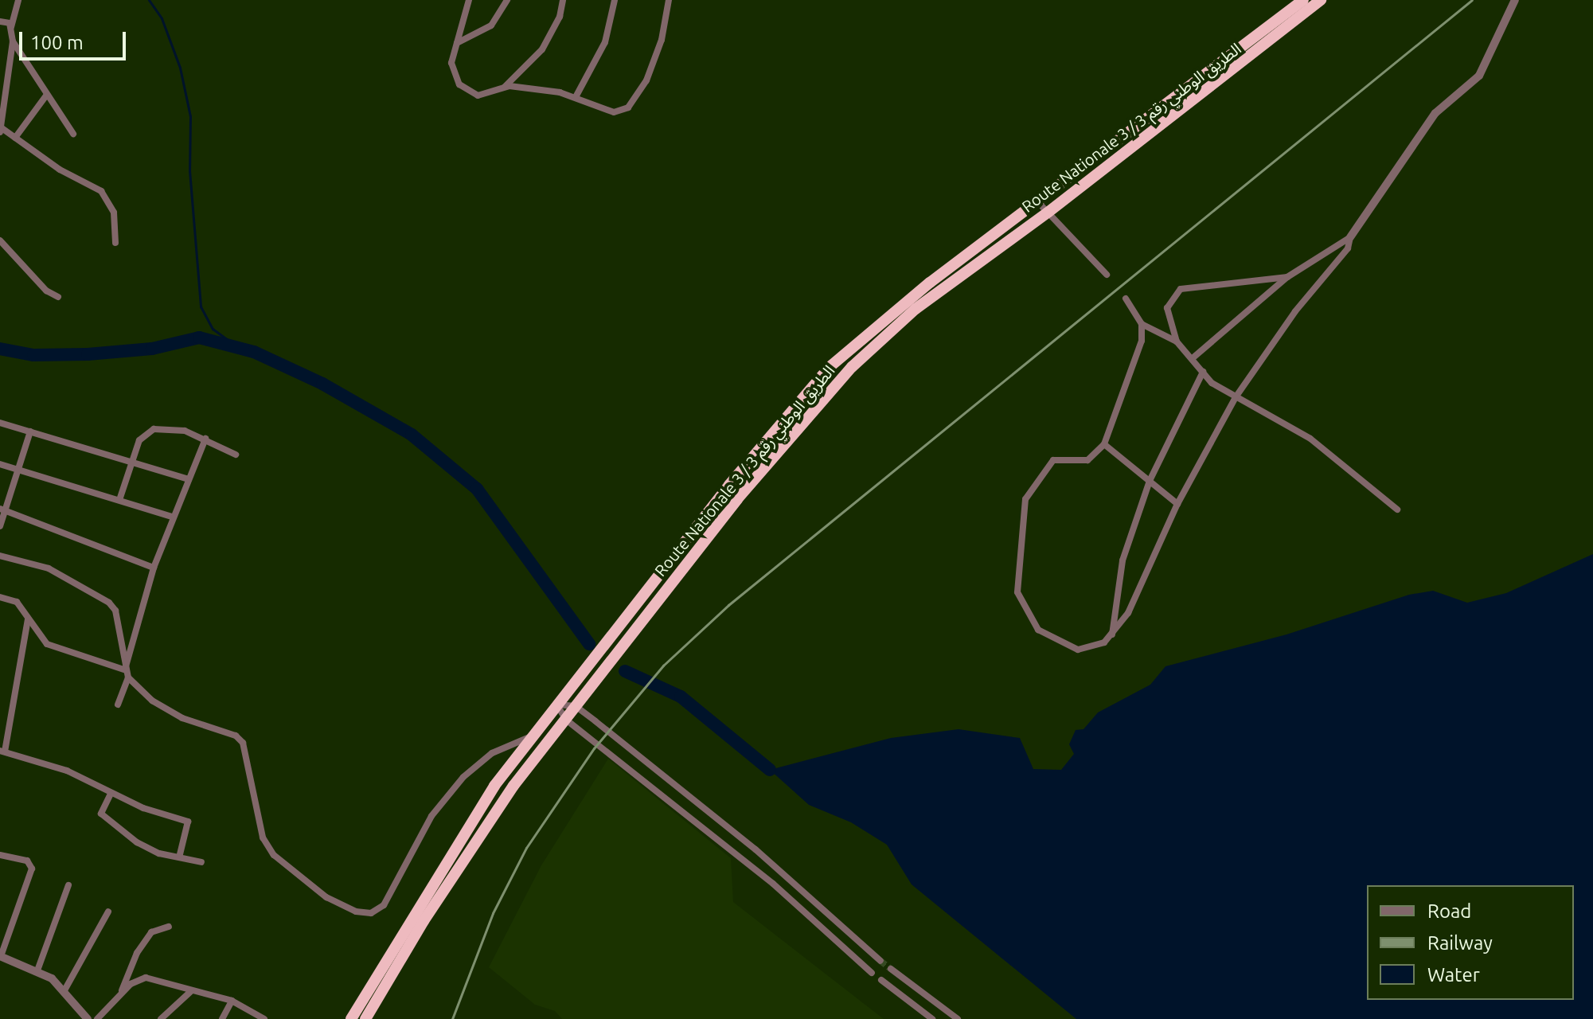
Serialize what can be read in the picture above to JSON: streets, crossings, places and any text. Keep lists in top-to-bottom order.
{
  "streets": {
    "highway": ["Route Nationale 3 / الطريق الوطني رقم 3"]
  },
  "legend": ["Road", "Railway", "Water"],
  "scale_bar": "100 m"
}
